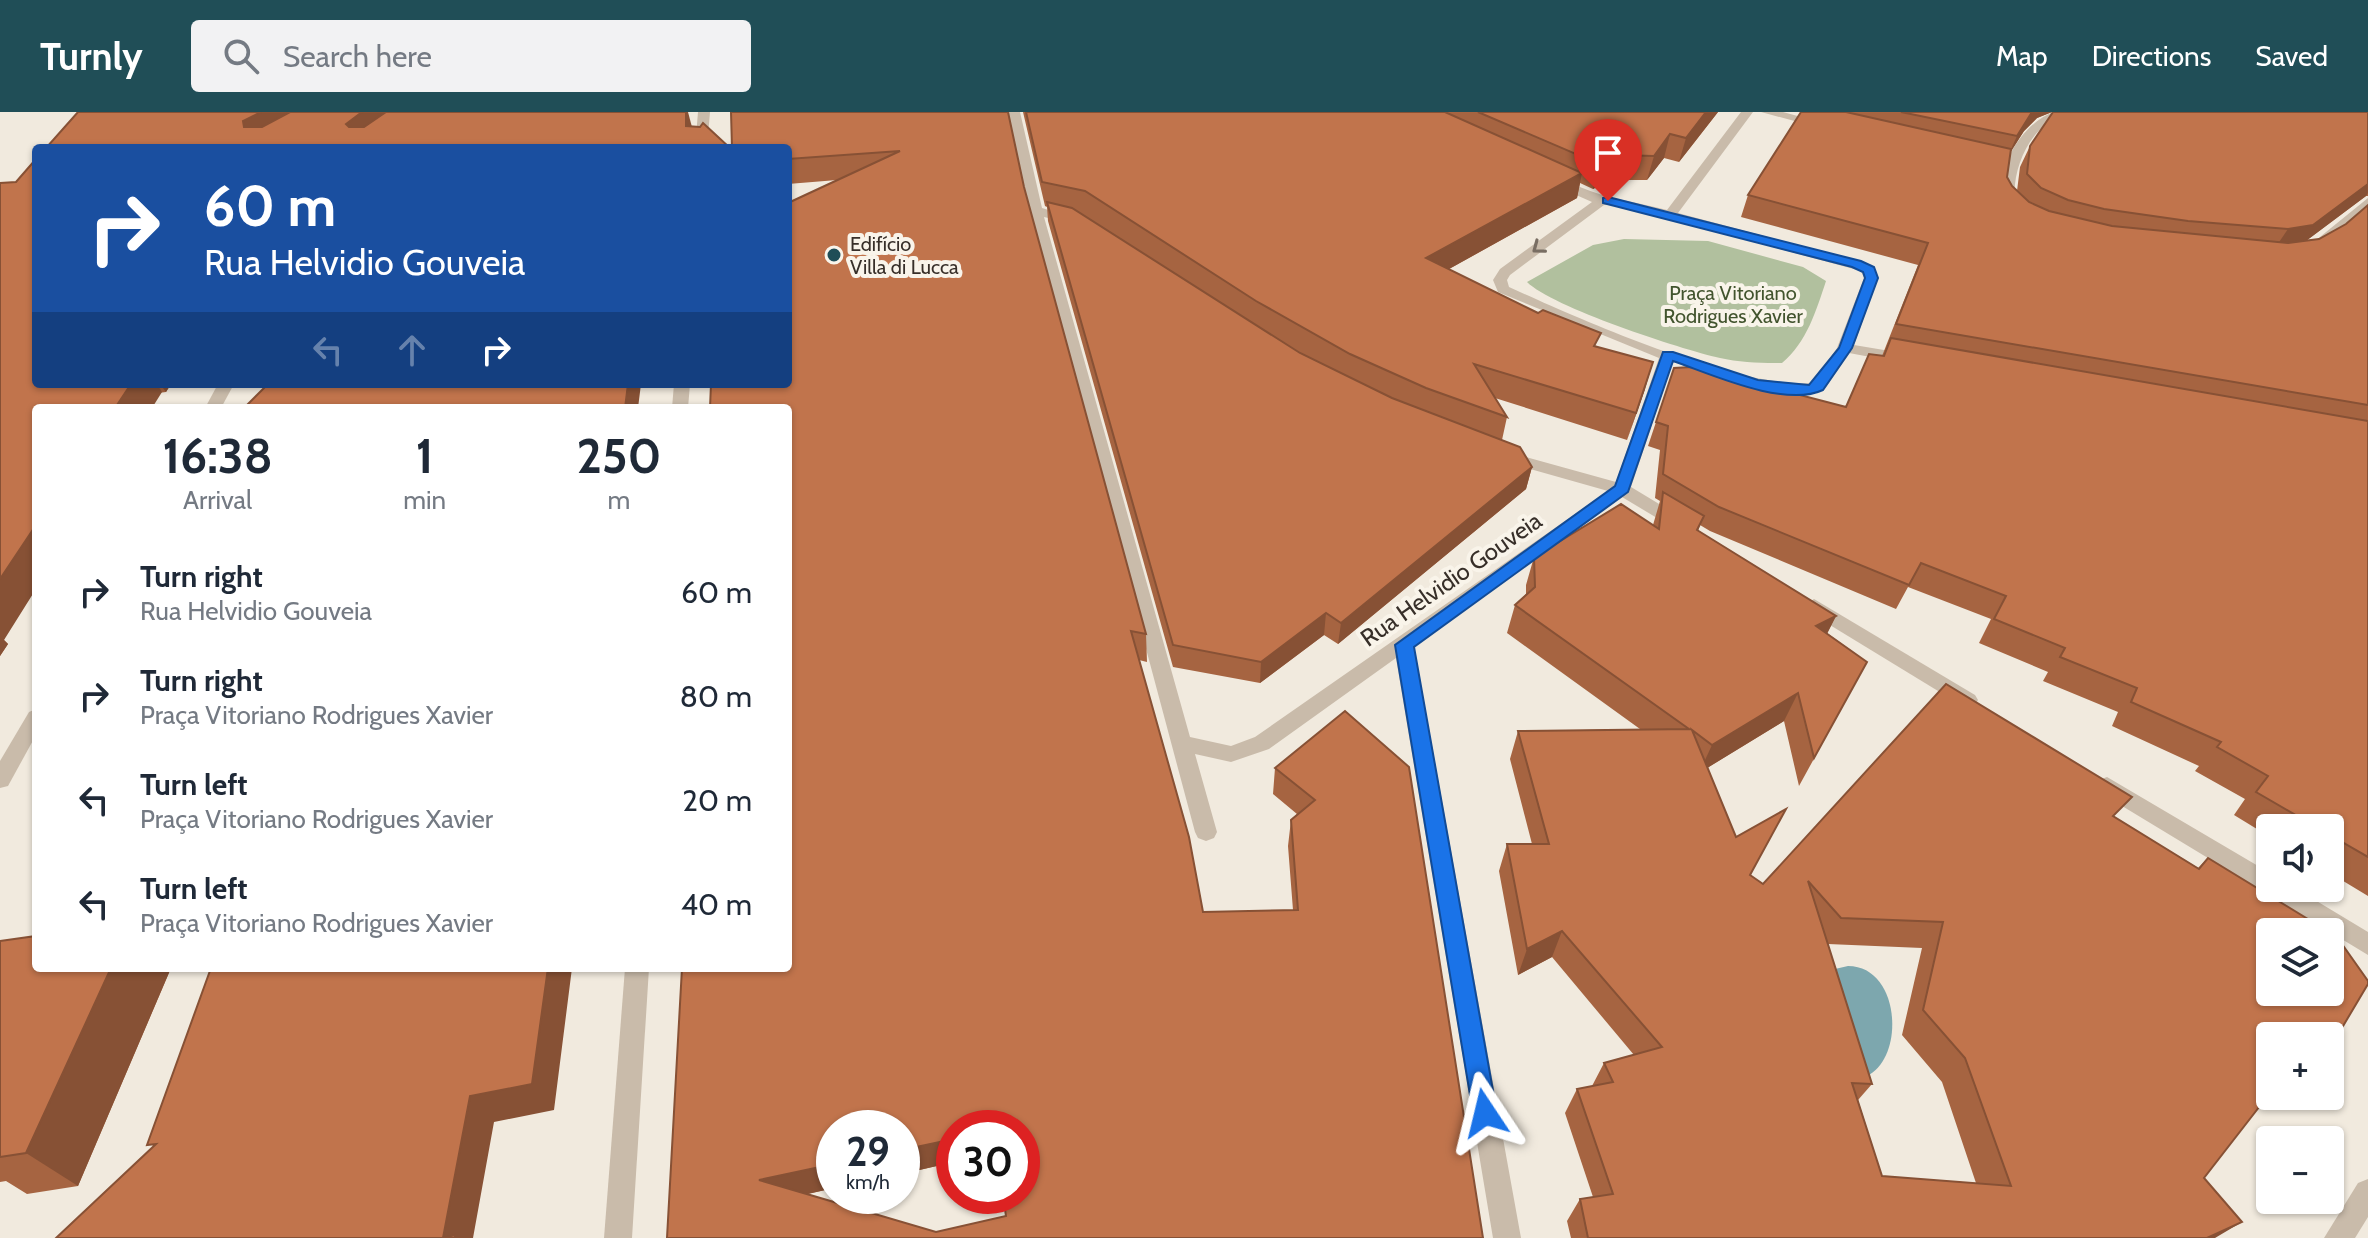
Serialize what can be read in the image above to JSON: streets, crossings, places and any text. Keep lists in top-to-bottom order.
{
  "streets": {
    "street": ["Rua Helvidio Gouveia"]
  },
  "parks": ["Praça Vitoriano Rodrigues Xavier"],
  "places": ["Edifício Villa di Lucca"],
  "page": {
    "header": "Turnly",
    "search": "Search here",
    "nav": ["Map", "Directions", "Saved"],
    "turn": ["60 m", "Rua Helvidio Gouveia"],
    "eta": [
      "16:38",
      "Arrival",
      "1",
      "min",
      "250",
      "m"
    ],
    "list": [
      {
        "name": "Turn right",
        "note": "Rua Helvidio Gouveia",
        "value": "60 m"
      },
      {
        "name": "Turn right",
        "note": "Praça Vitoriano Rodrigues Xavier",
        "value": "80 m"
      },
      {
        "name": "Turn left",
        "note": "Praça Vitoriano Rodrigues Xavier",
        "value": "20 m"
      },
      {
        "name": "Turn left",
        "note": "Praça Vitoriano Rodrigues Xavier",
        "value": "40 m"
      }
    ],
    "map_buttons": ["+", "−"],
    "speed": "29 km/h",
    "limit": "30"
  }
}
